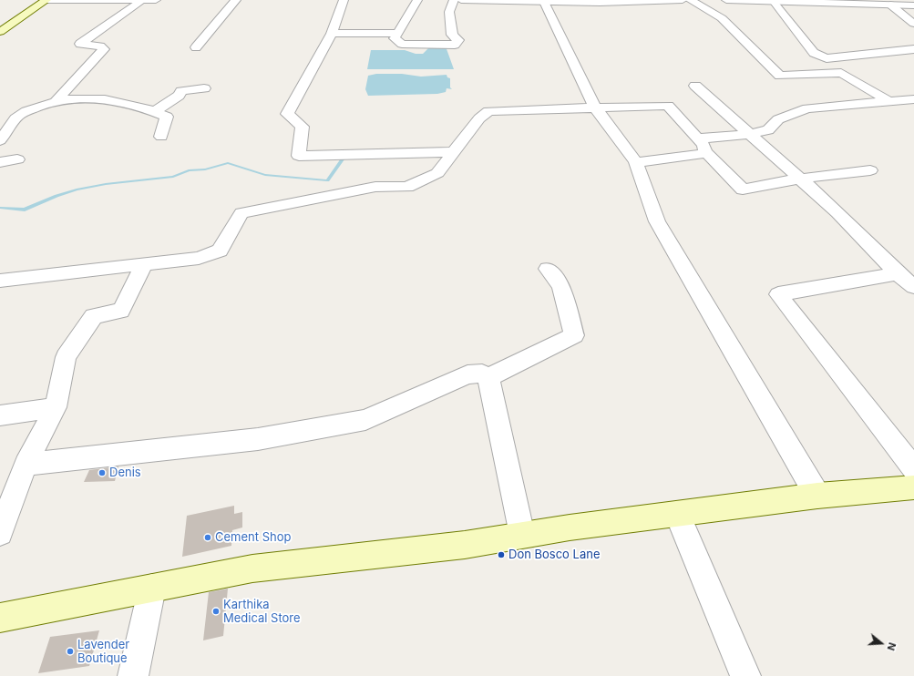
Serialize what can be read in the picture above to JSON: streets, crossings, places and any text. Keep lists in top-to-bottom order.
{
  "places": [
    "Denis",
    "Cement Shop",
    "Don Bosco Lane",
    "Karthika Medical Store",
    "Lavender Boutique"
  ],
  "north": "right"
}
